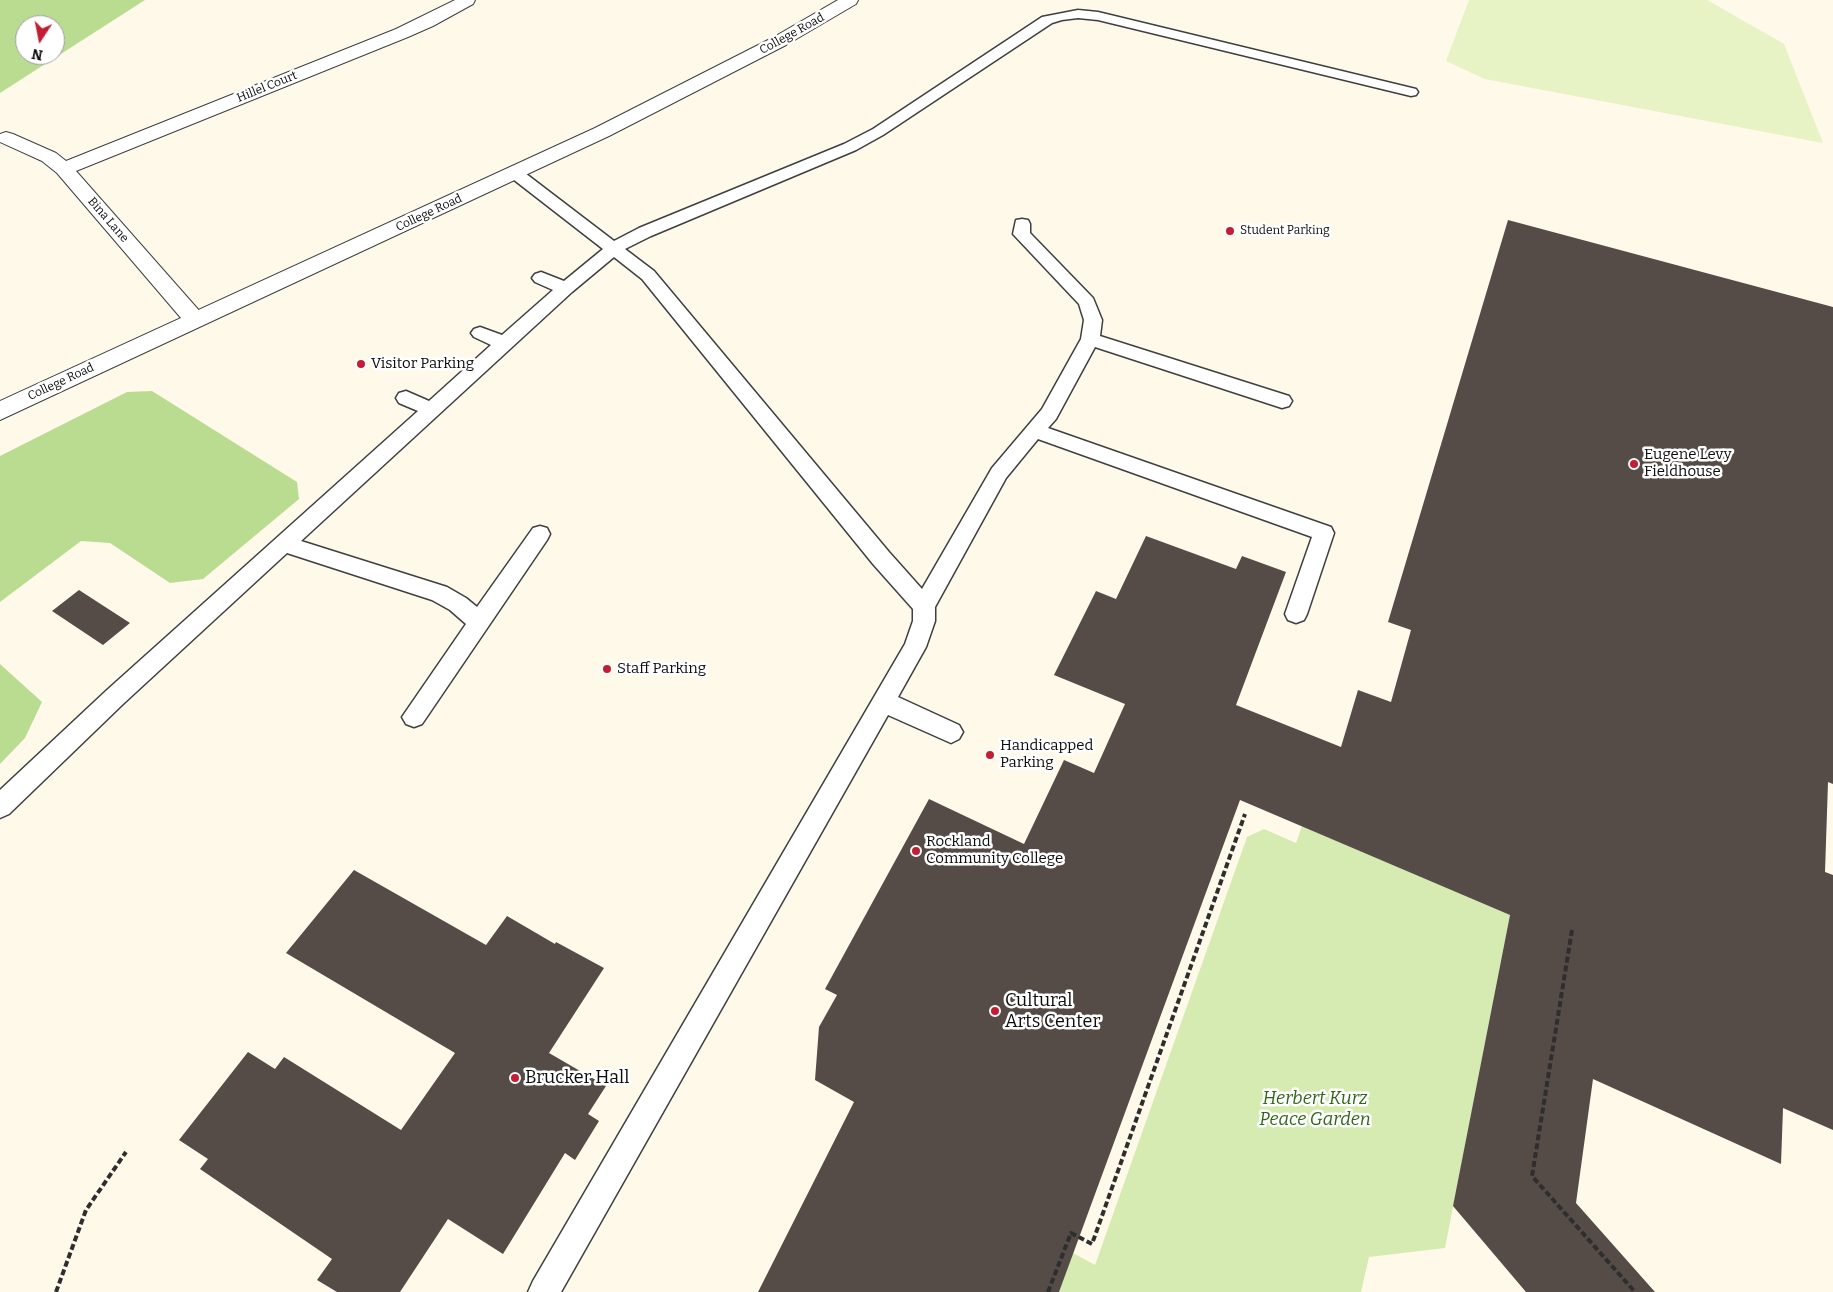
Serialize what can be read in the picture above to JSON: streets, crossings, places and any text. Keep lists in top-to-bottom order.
{
  "streets": {
    "street": ["College Road", "Hillel Court", "Bina Lane"]
  },
  "crossings": [
    ["College Road", "Bina Lane"],
    ["Hillel Court", "Bina Lane"]
  ],
  "parks": ["Herbert Kurz Peace Garden"],
  "places": [
    "Student Parking",
    "Visitor Parking",
    "Eugene Levy Fieldhouse",
    "Staff Parking",
    "Handicapped Parking",
    "Rockland Community College",
    "Cultural Arts Center",
    "Brucker Hall"
  ],
  "north": "bottom"
}
